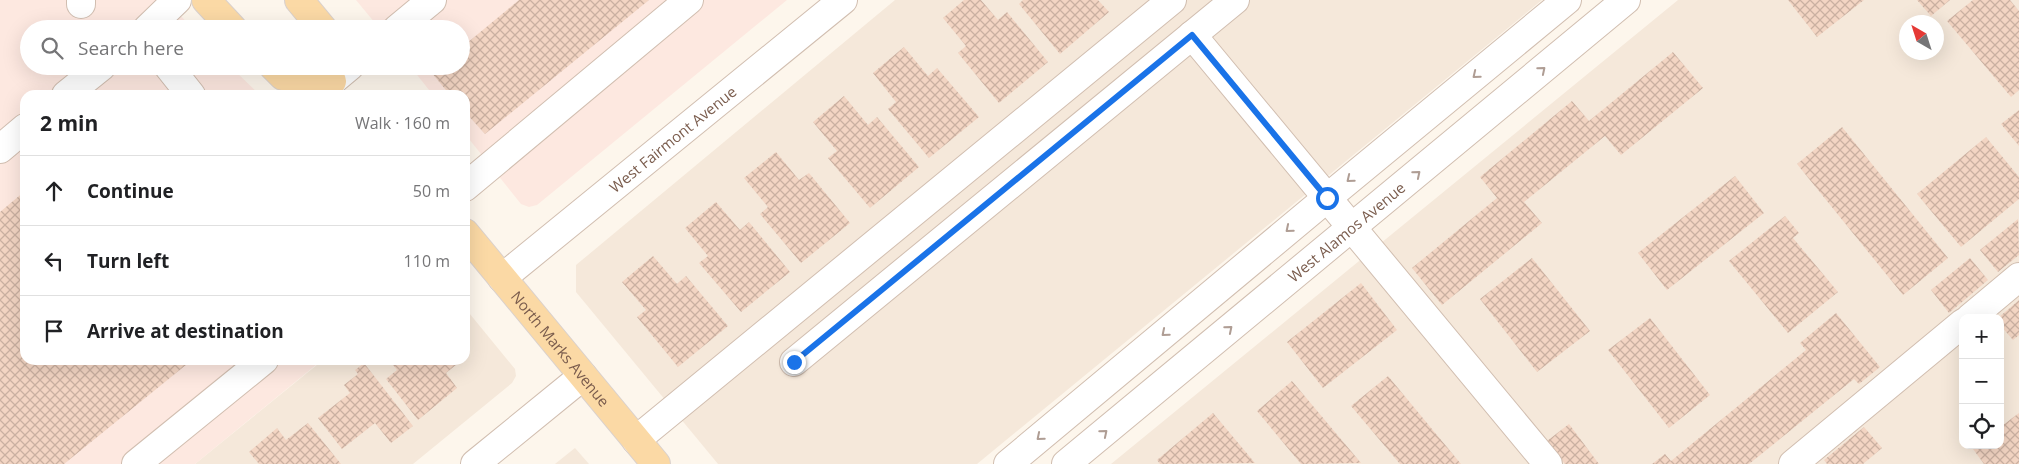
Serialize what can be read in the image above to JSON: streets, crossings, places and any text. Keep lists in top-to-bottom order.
{
  "streets": {
    "main road": ["North Marks Avenue"],
    "street": ["West Fairmont Avenue", "West Alamos Avenue"]
  },
  "crossings": [
    ["West Fairmont Avenue", "North Marks Avenue"]
  ],
  "north": "top left",
  "page": {
    "search": "Search here",
    "heading": ["2 min", "Walk · 160 m"],
    "list": [
      ["Continue", "50 m"],
      ["Turn left", "110 m"],
      "Arrive at destination"
    ],
    "map_buttons": ["+", "−"]
  }
}
